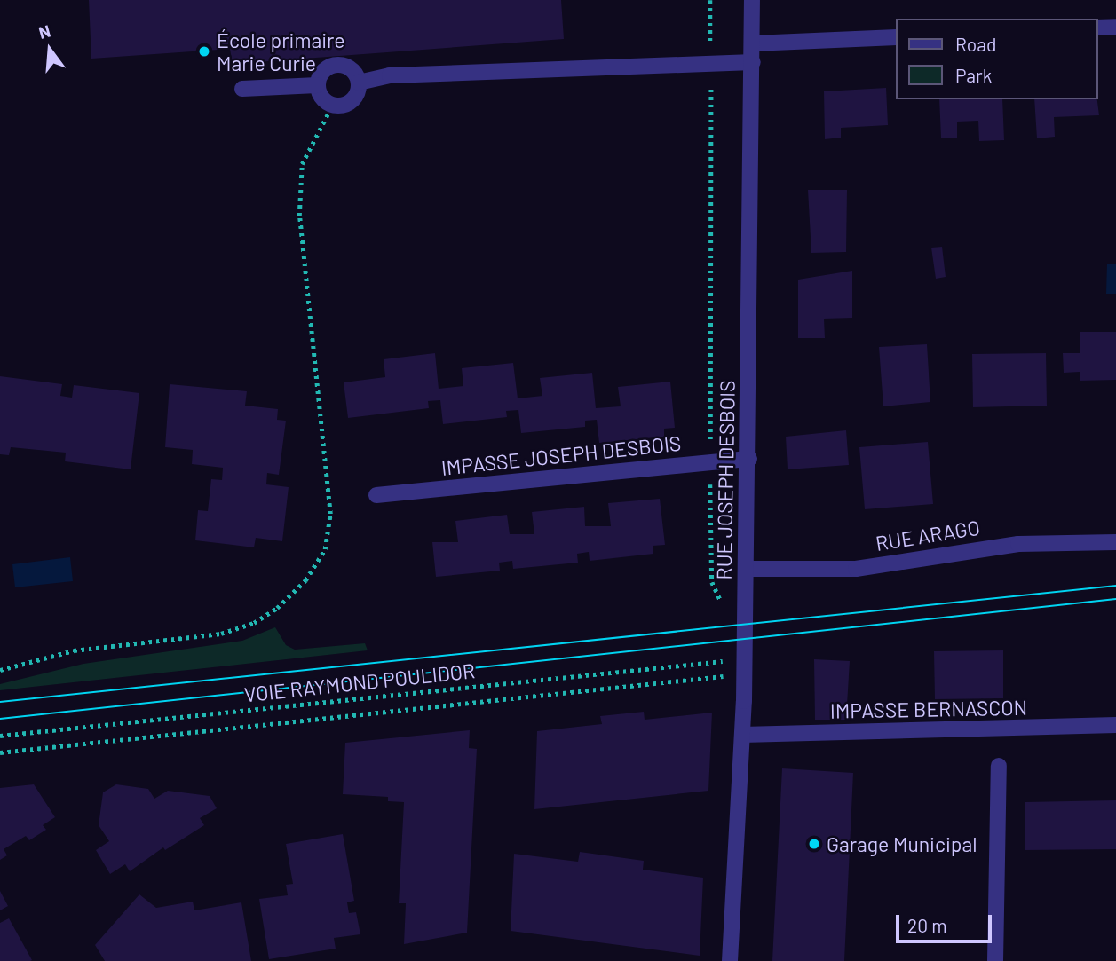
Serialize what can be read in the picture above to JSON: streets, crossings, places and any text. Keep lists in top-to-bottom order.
{
  "streets": {
    "street": [
      "IMPASSE JOSEPH DESBOIS",
      "RUE JOSEPH DESBOIS",
      "RUE ARAGO",
      "IMPASSE BERNASCON"
    ],
    "path": ["VOIE RAYMOND POULIDOR"]
  },
  "crossings": [
    ["IMPASSE JOSEPH DESBOIS", "RUE JOSEPH DESBOIS"],
    ["RUE JOSEPH DESBOIS", "RUE ARAGO"],
    ["RUE JOSEPH DESBOIS", "IMPASSE BERNASCON"]
  ],
  "places": ["École primaire Marie Curie", "Garage Municipal"],
  "legend": ["Road", "Park"],
  "scale_bar": "20 m",
  "north": "top"
}
